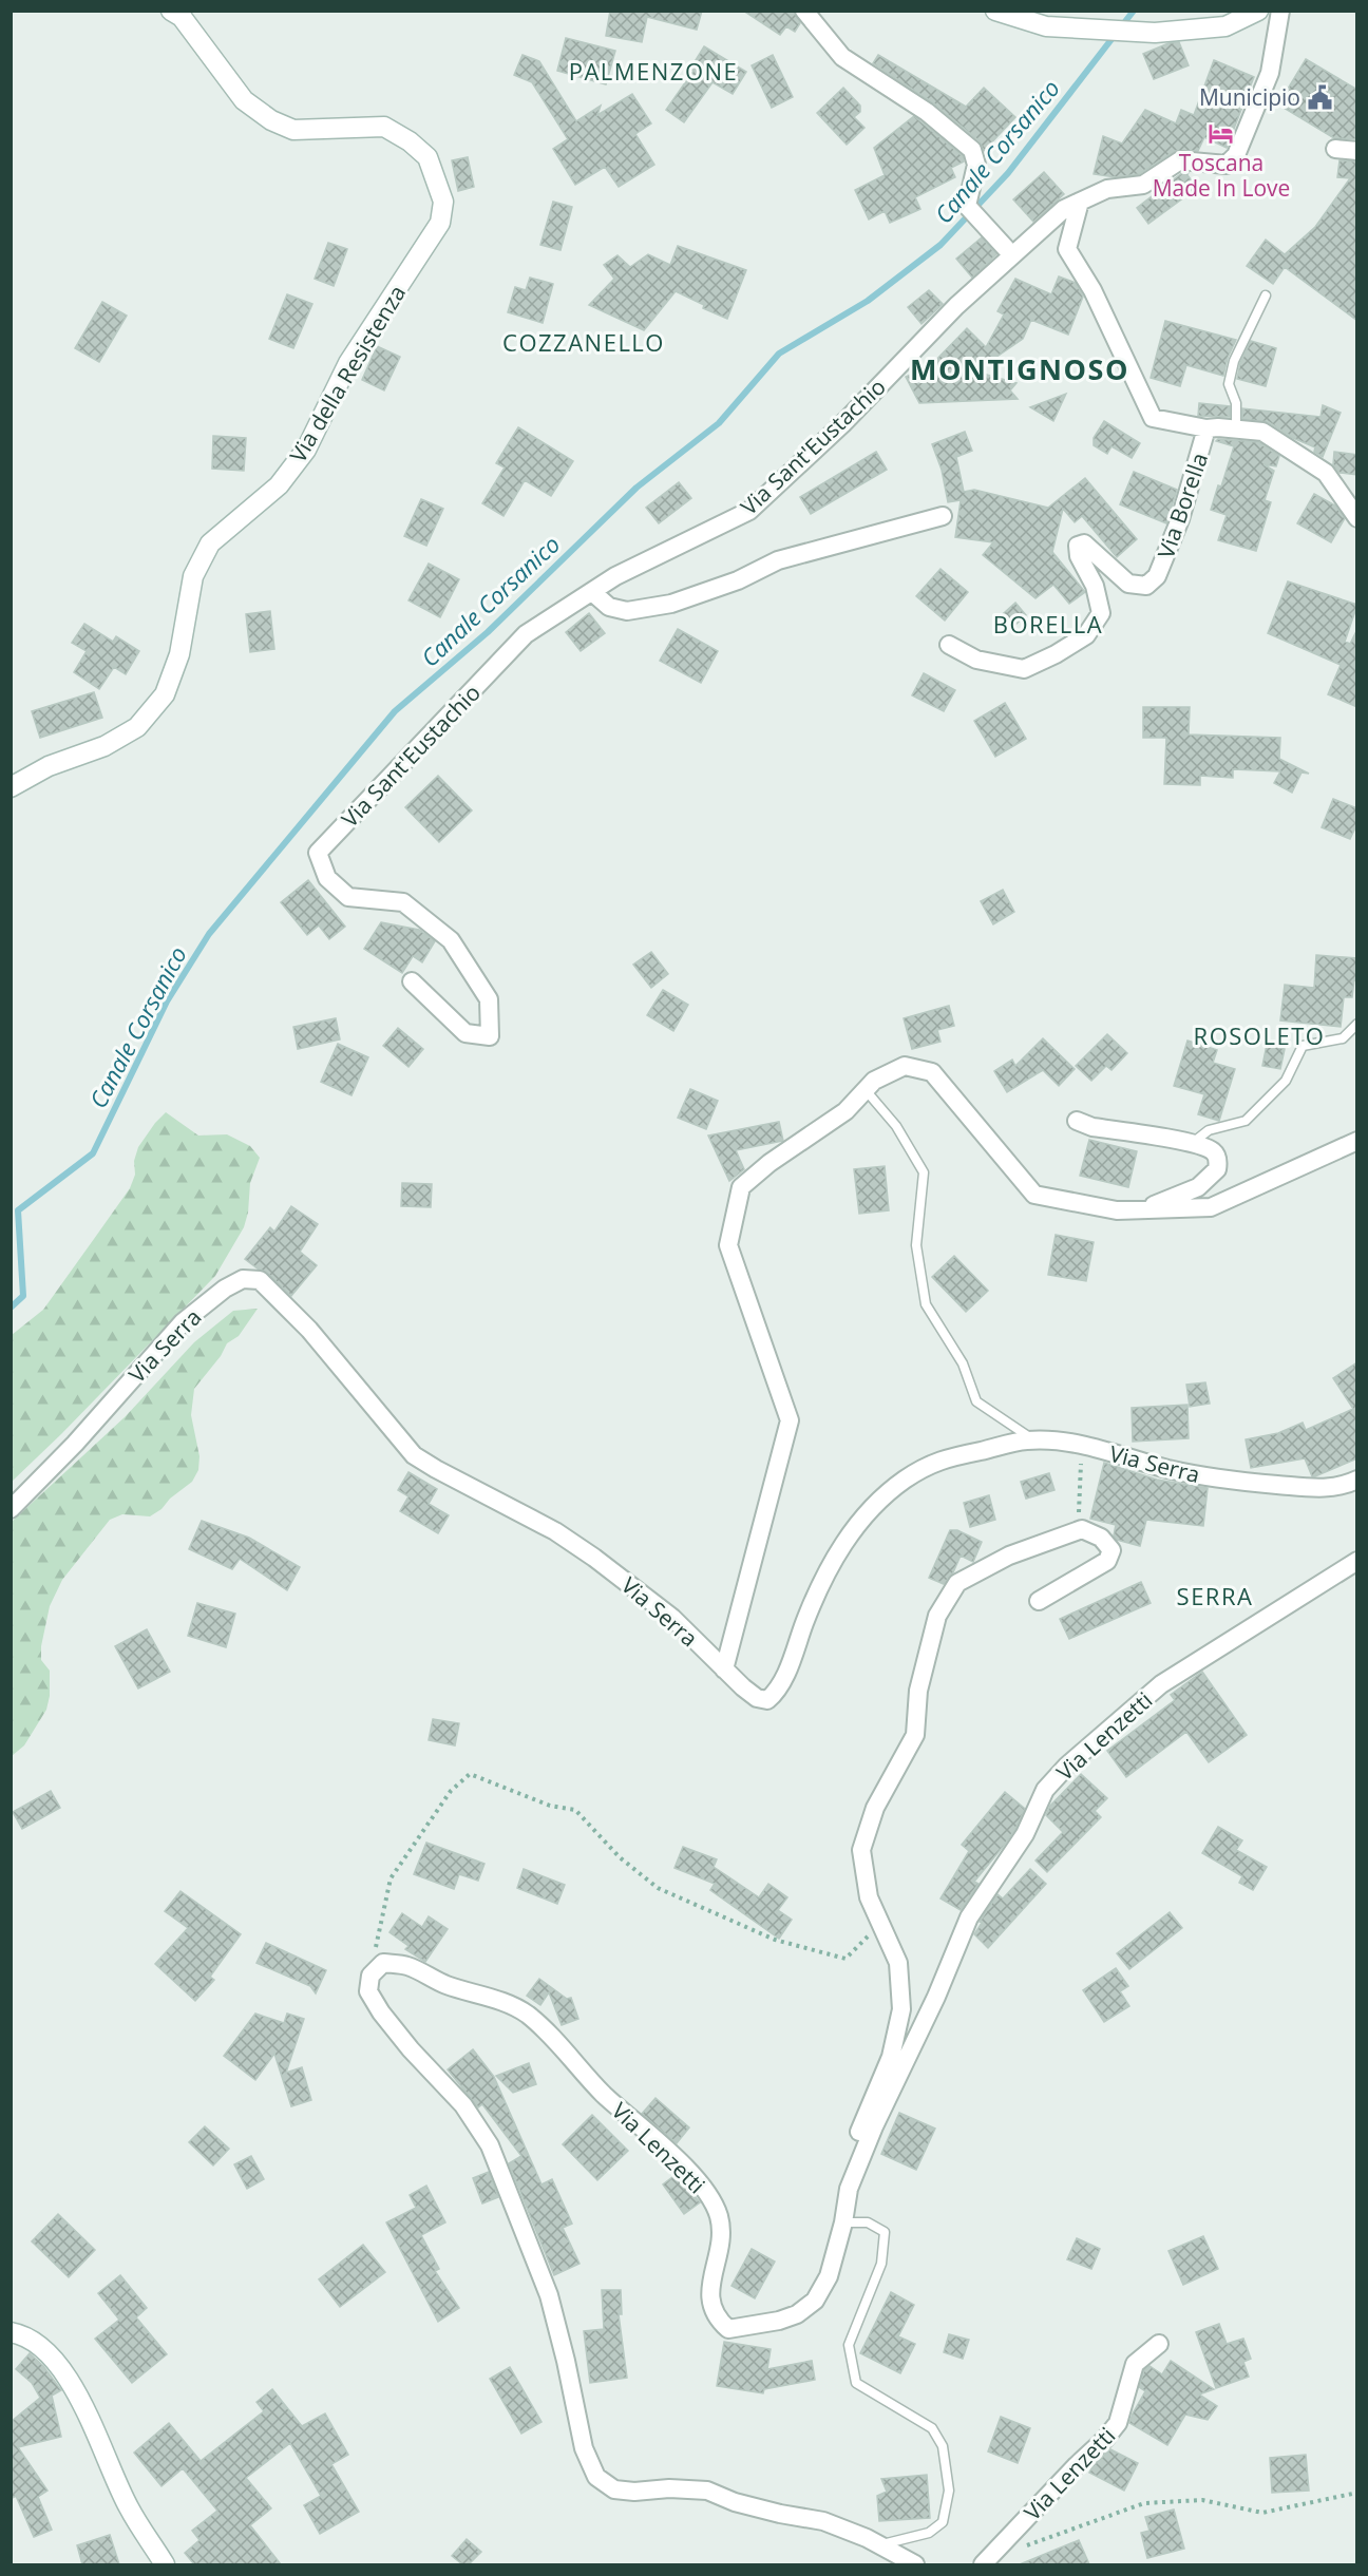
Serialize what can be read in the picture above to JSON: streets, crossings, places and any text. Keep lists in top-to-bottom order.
{
  "streets": {
    "street": [
      "Via della Resistenza",
      "Via Sant'Eustachio",
      "Via Borella",
      "Via Serra",
      "Via Lenzetti"
    ]
  },
  "districts": [
    "PALMENZONE",
    "COZZANELLO",
    "MONTIGNOSO",
    "BORELLA",
    "ROSOLETO",
    "SERRA"
  ],
  "water": ["Canale Corsanico"],
  "places": {
    "public building": ["Municipio"],
    "hotel": ["Toscana Made In Love"]
  }
}
